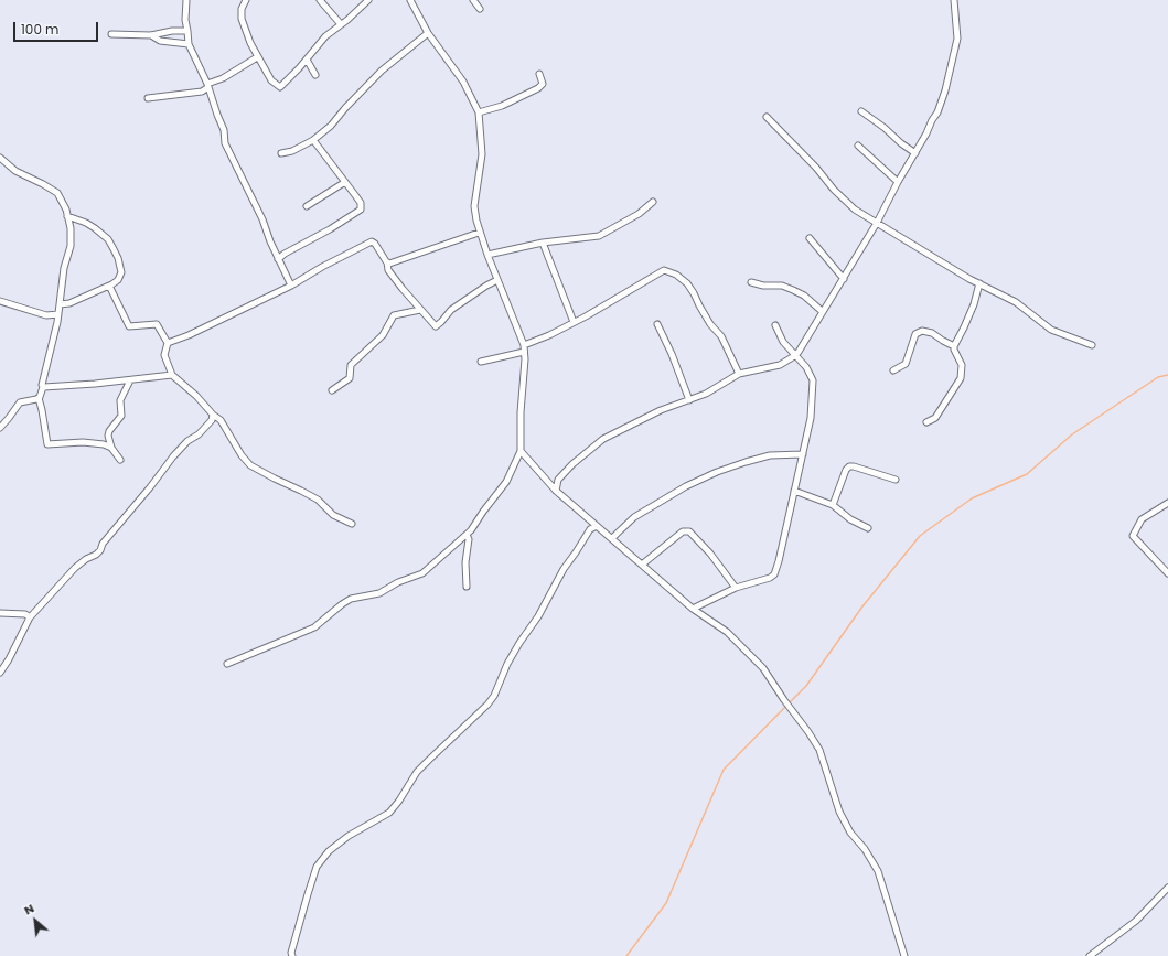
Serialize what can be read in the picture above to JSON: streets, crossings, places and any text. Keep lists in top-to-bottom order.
{
  "scale_bar": "100 m",
  "north": "top left"
}
